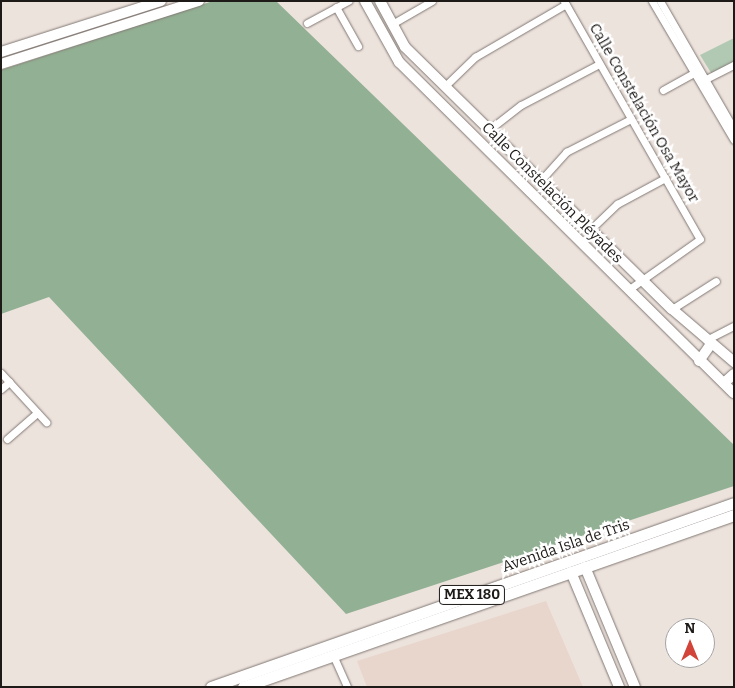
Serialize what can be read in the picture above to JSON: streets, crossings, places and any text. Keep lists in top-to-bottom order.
{
  "streets": {
    "main road": ["Calle Constelación Pléyades", "Avenida Isla de Tris", "MEX 180"],
    "street": ["Calle Constelación Osa Mayor"]
  },
  "crossings": [
    ["Calle Constelación Osa Mayor", "Calle Constelación Pléyades"]
  ],
  "north": "top"
}
